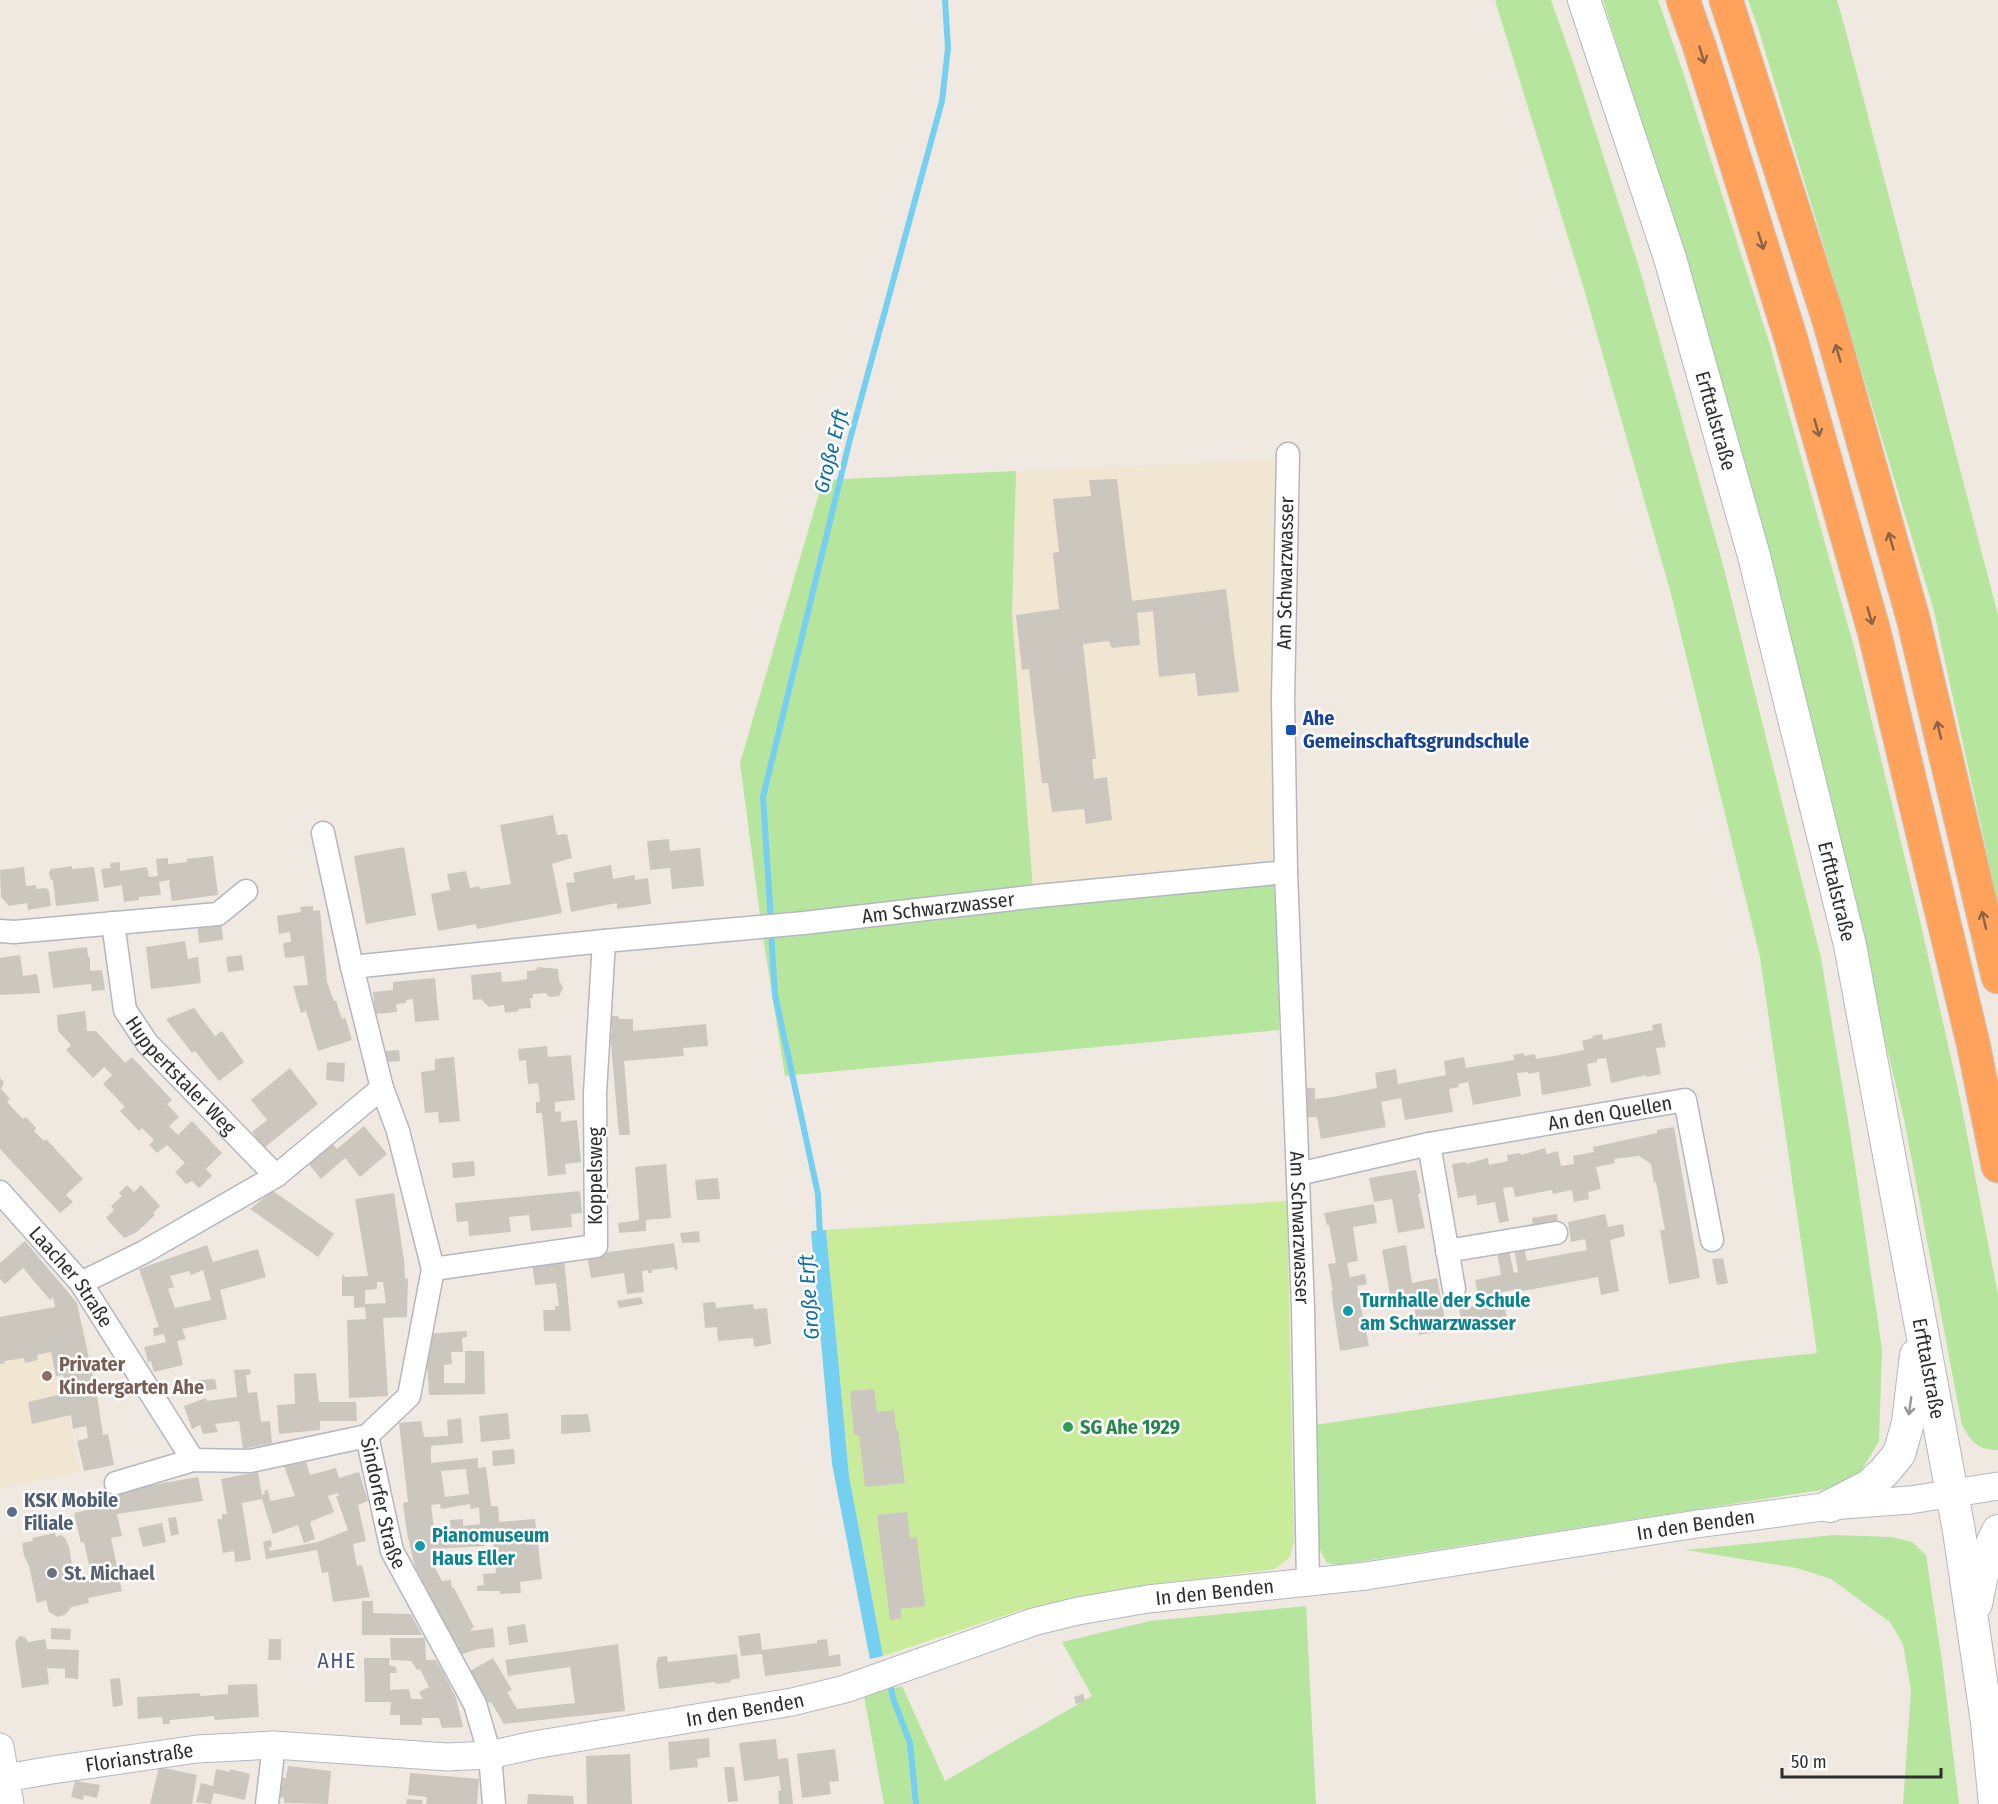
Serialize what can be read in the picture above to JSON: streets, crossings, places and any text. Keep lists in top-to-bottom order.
{
  "streets": {
    "main road": ["Erfttalstraße"],
    "street": [
      "Am Schwarzwasser",
      "Huppertstaler Weg",
      "An den Quellen",
      "Koppelsweg",
      "Laacher Straße",
      "Sindorfer Straße",
      "In den Benden",
      "Florianstraße"
    ]
  },
  "crossings": [
    ["Erfttalstraße", "In den Benden"],
    ["Am Schwarzwasser", "An den Quellen"],
    ["Am Schwarzwasser", "Koppelsweg"],
    ["Am Schwarzwasser", "In den Benden"],
    ["Laacher Straße", "Sindorfer Straße"],
    ["Sindorfer Straße", "In den Benden"],
    ["Sindorfer Straße", "Florianstraße"],
    ["In den Benden", "Florianstraße"]
  ],
  "districts": ["AHE"],
  "water": ["Große Erft"],
  "places": {
    "transit": ["Ahe Gemeinschaftsgrundschule"],
    "other": [
      "Turnhalle der Schule am Schwarzwasser",
      "Privater Kindergarten Ahe",
      "SG Ahe 1929",
      "KSK Mobile Filiale",
      "Pianomuseum Haus Eller",
      "St. Michael"
    ]
  },
  "scale_bar": "50 m"
}
